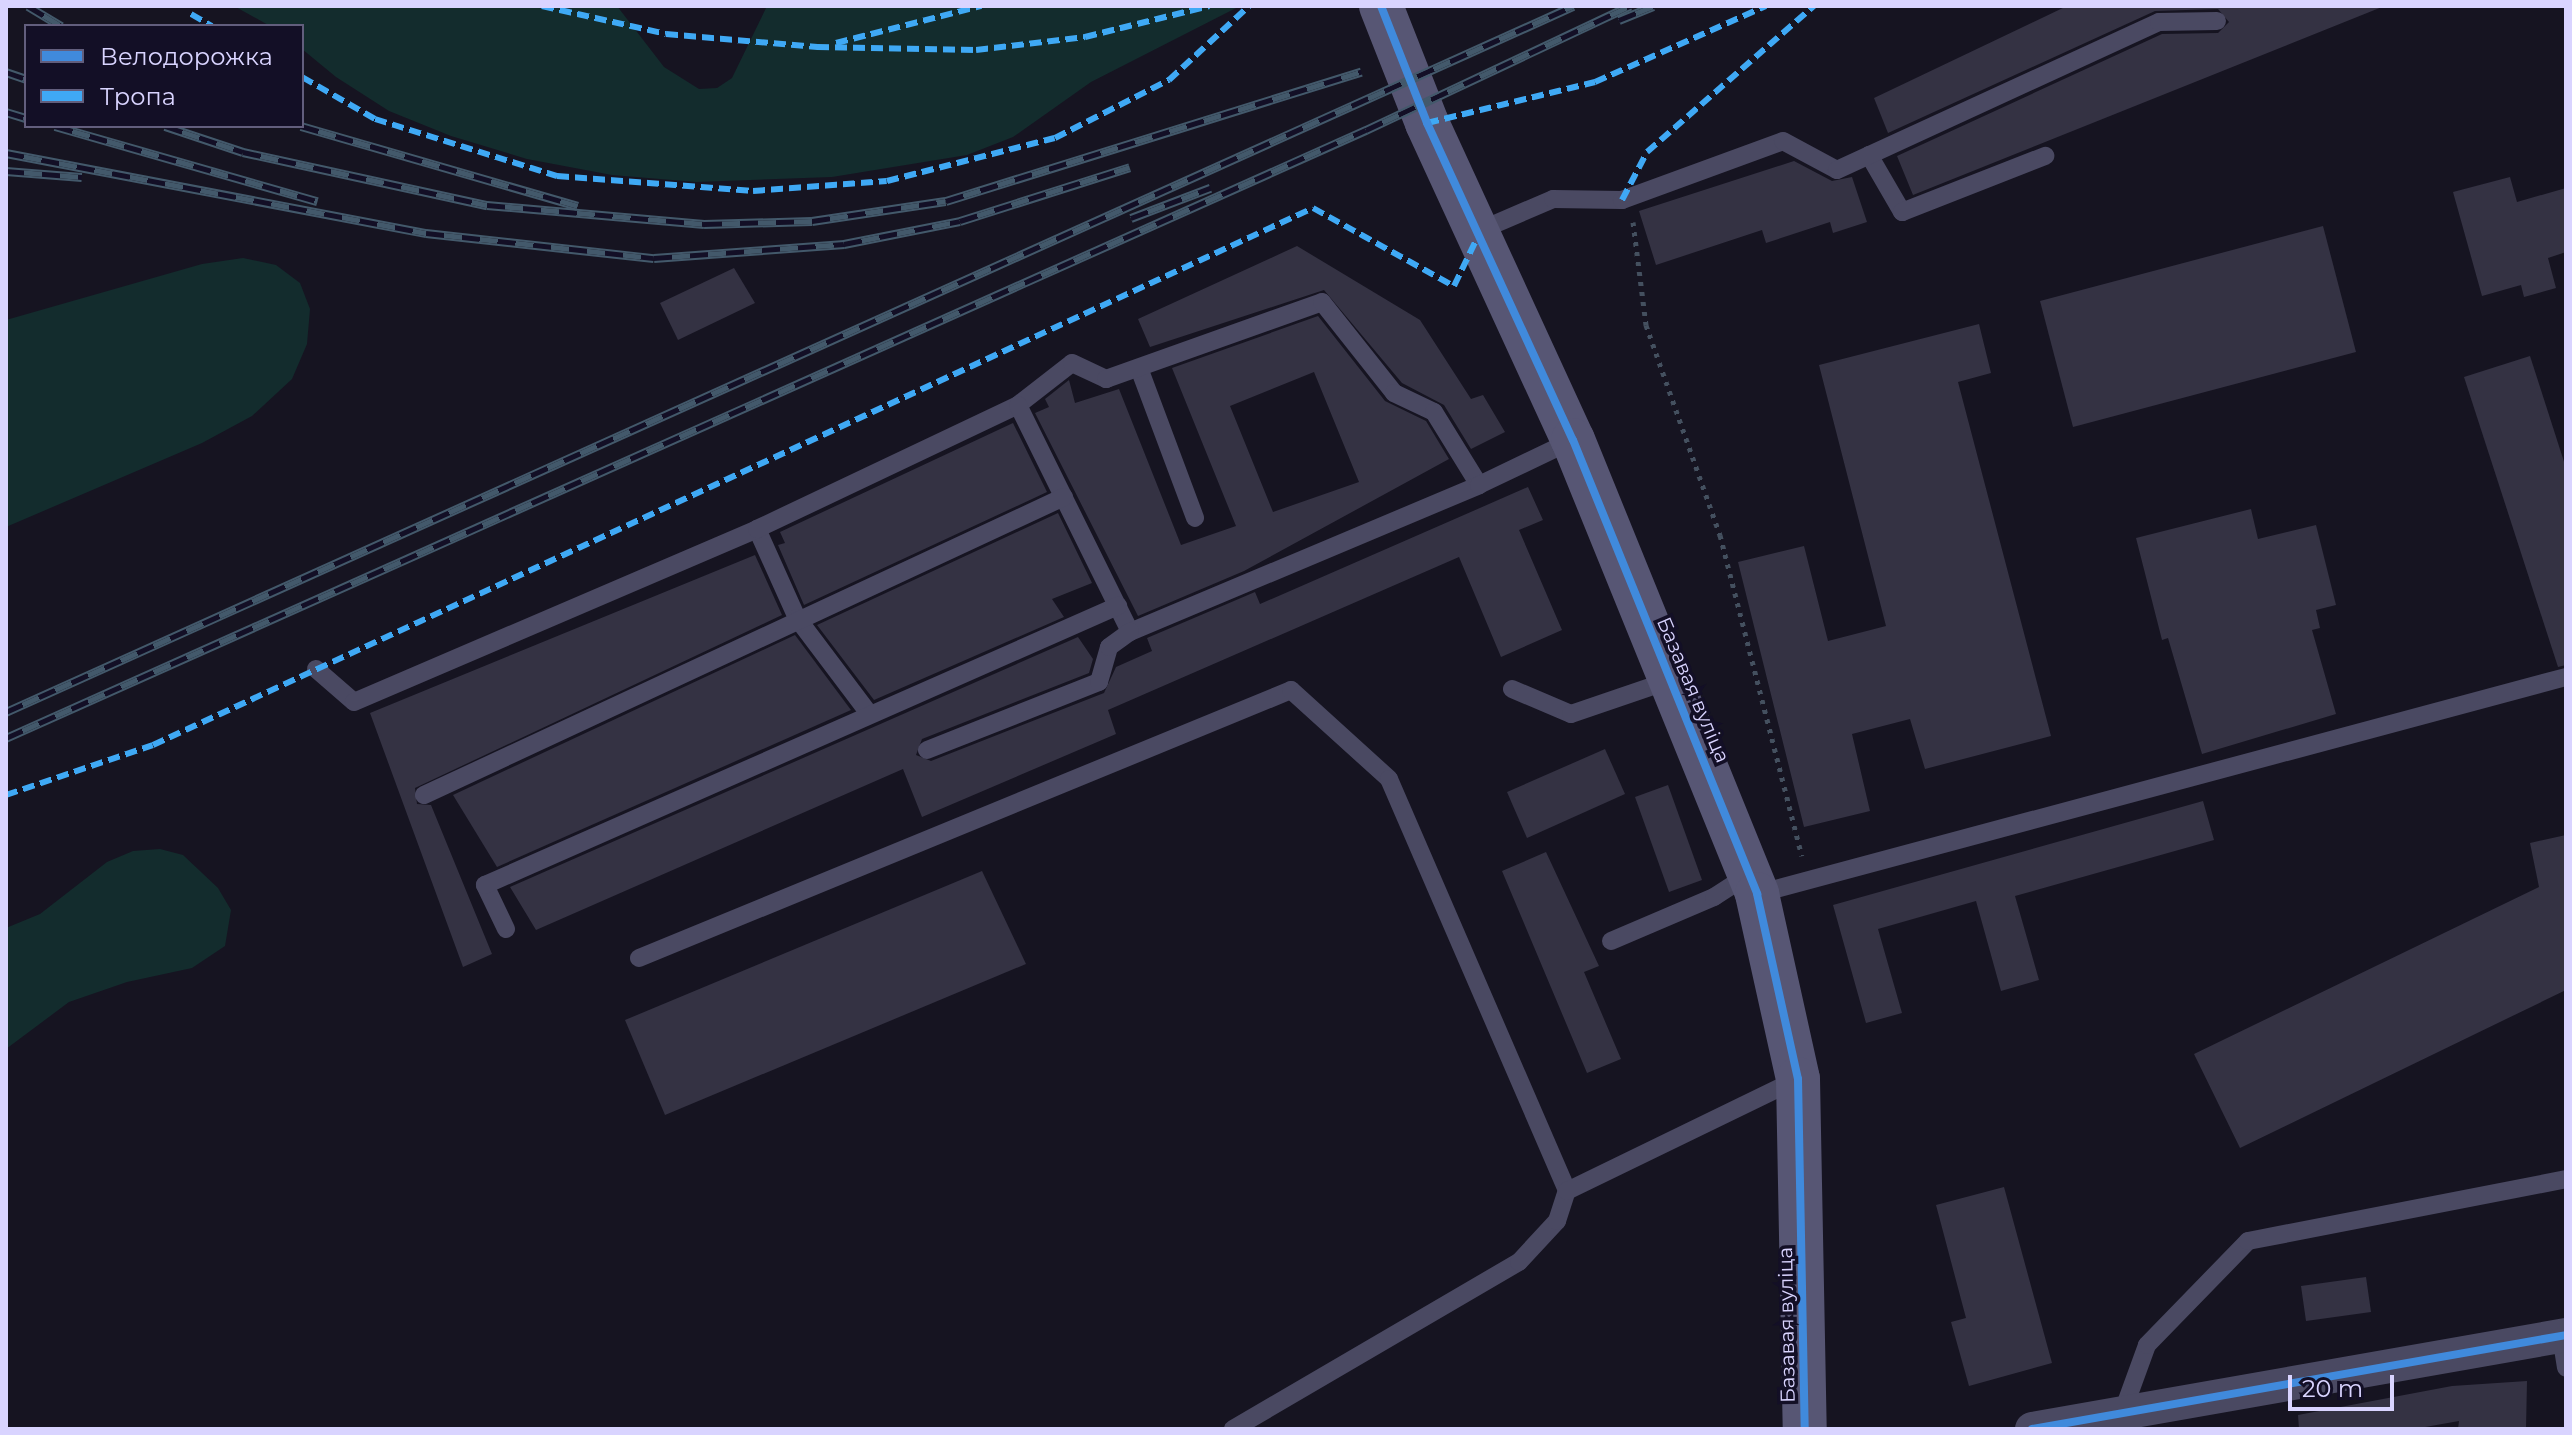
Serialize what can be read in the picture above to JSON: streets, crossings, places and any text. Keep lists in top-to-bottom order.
{
  "streets": {
    "street": ["Базавая вуліца"]
  },
  "legend": ["Велодорожка", "Тропа"],
  "scale_bar": "20 m"
}
